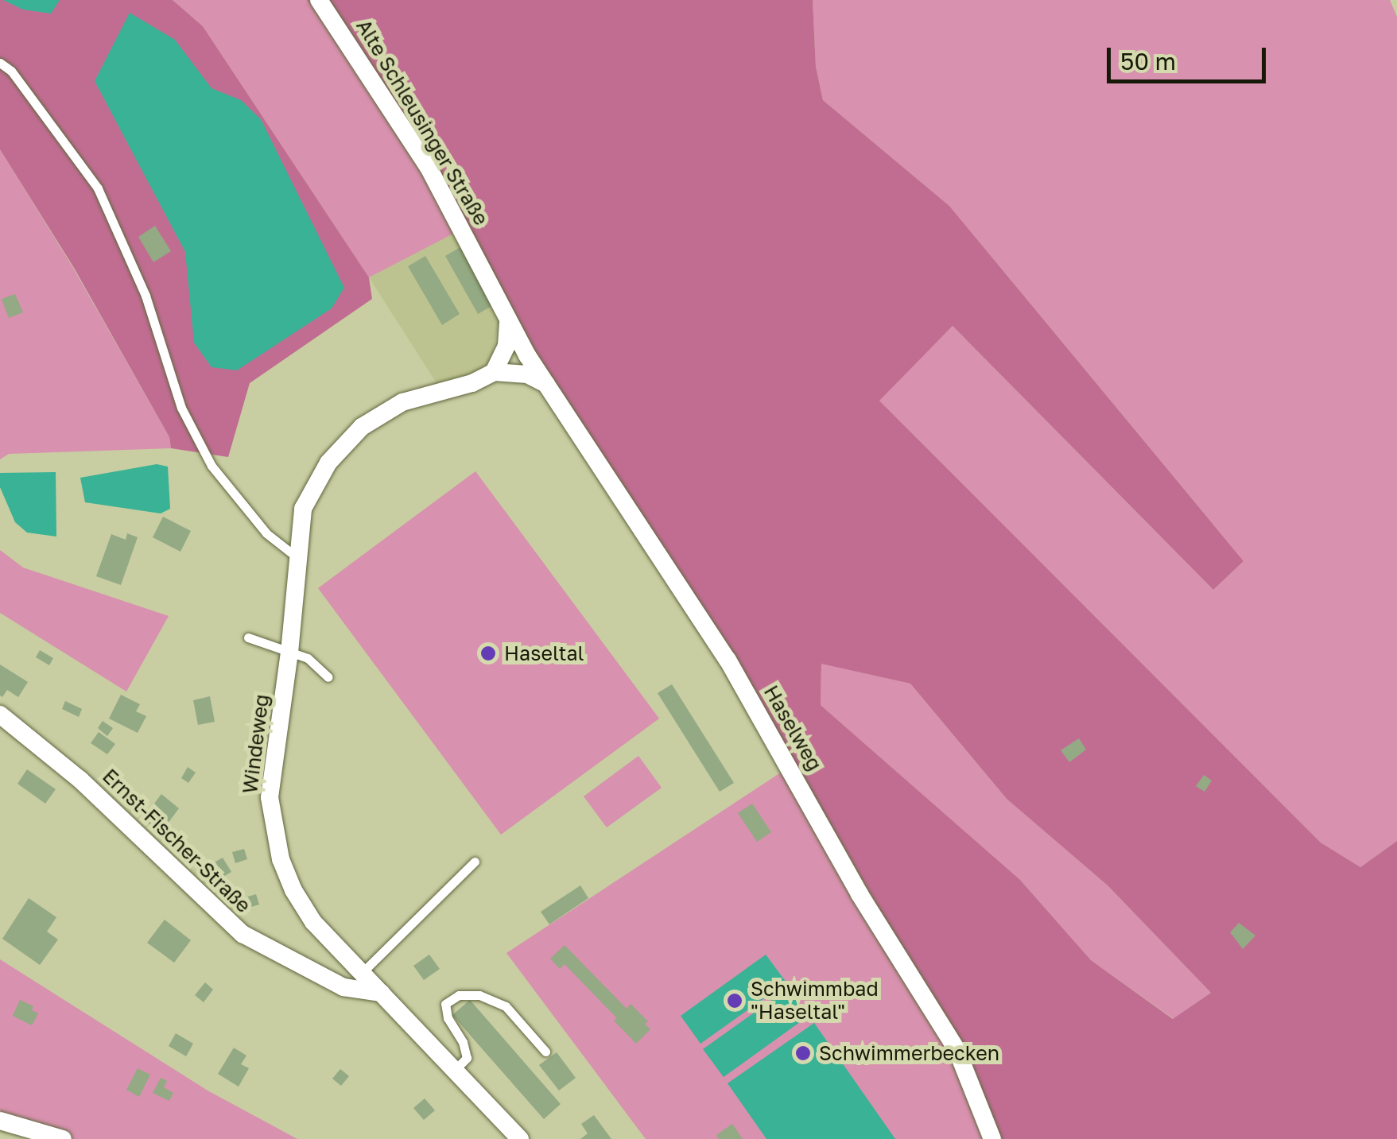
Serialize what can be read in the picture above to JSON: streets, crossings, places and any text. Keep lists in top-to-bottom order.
{
  "streets": {
    "street": [
      "Alte Schleusinger Straße",
      "Haselweg",
      "Windeweg",
      "Ernst-Fischer-Straße"
    ]
  },
  "crossings": [
    ["Alte Schleusinger Straße", "Haselweg"],
    ["Windeweg", "Ernst-Fischer-Straße"]
  ],
  "places": ["Haseltal", "Schwimmbad \"Haseltal\"", "Schwimmerbecken"],
  "scale_bar": "50 m"
}
